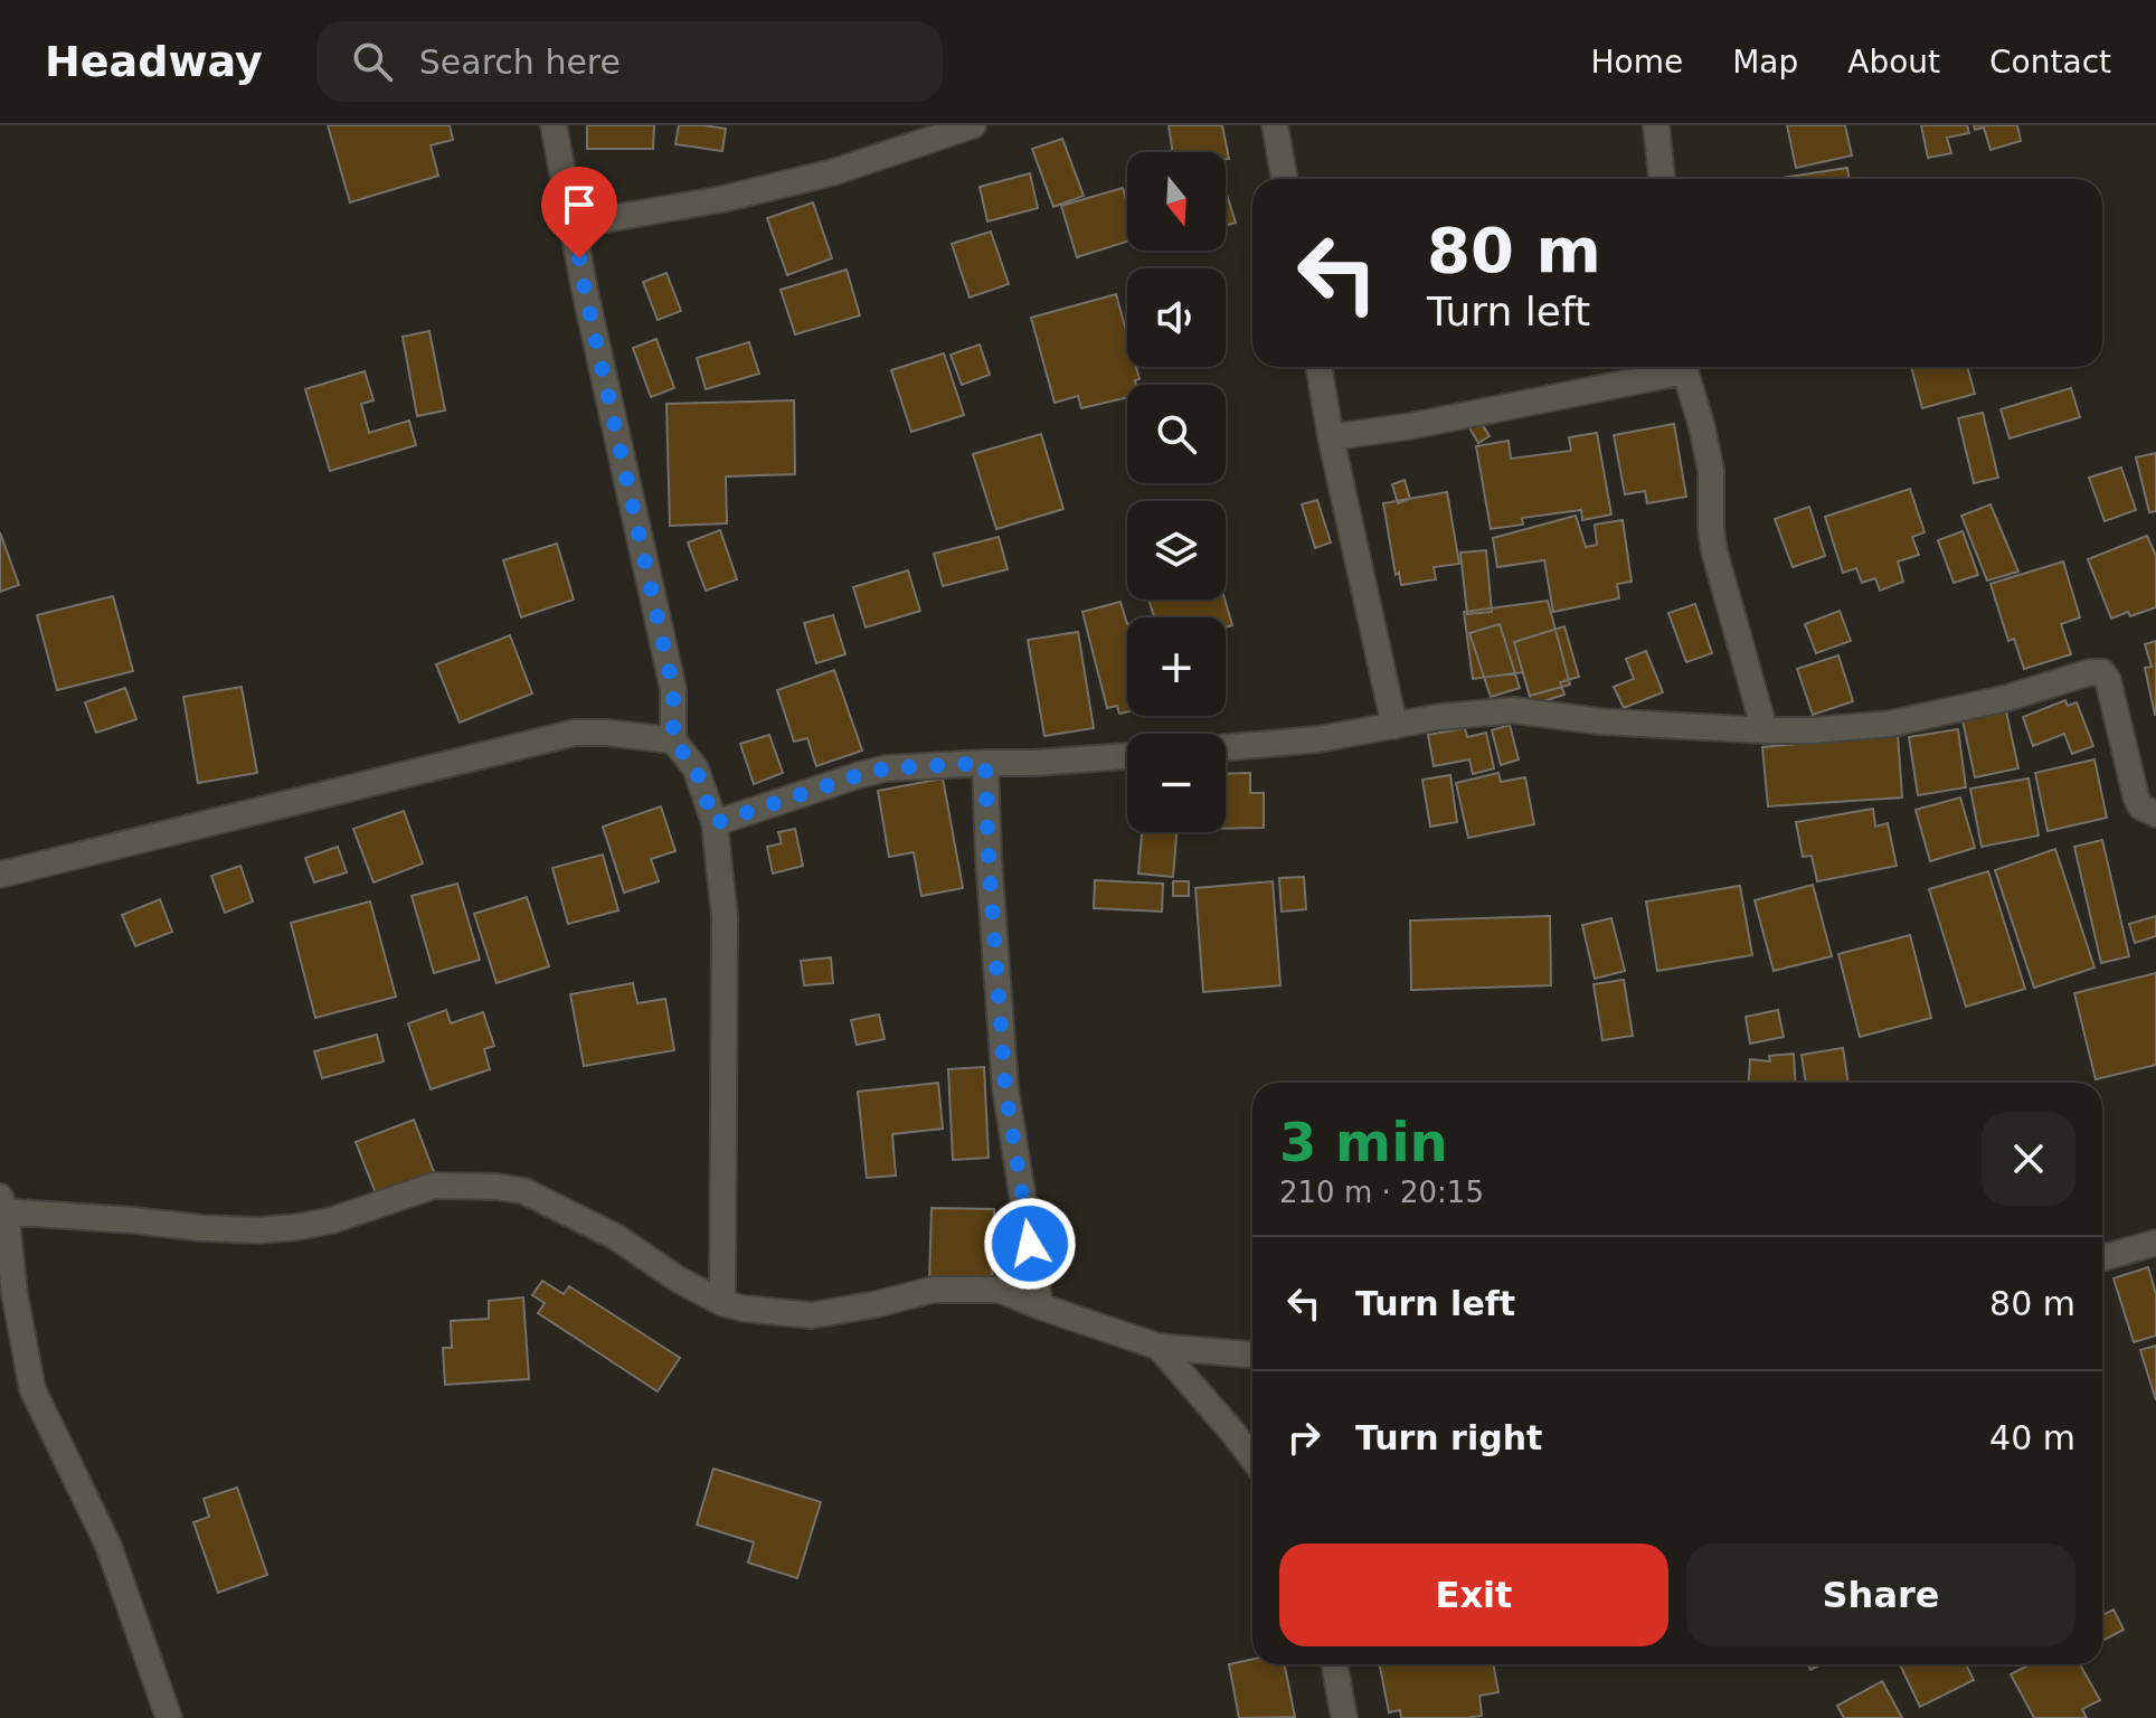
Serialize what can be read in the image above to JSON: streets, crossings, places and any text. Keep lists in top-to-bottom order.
{
  "north": "bottom",
  "page": {
    "header": "Headway",
    "search": "Search here",
    "nav": [
      "Home",
      "Map",
      "About",
      "Contact"
    ],
    "map_buttons": ["+", "−"],
    "turn": ["80 m", "Turn left"],
    "heading": ["3 min", "210 m · 20:15"],
    "list": [
      {
        "name": "Turn left",
        "value": "80 m"
      },
      {
        "name": "Turn right",
        "value": "40 m"
      }
    ],
    "buttons": ["Exit", "Share"]
  }
}
